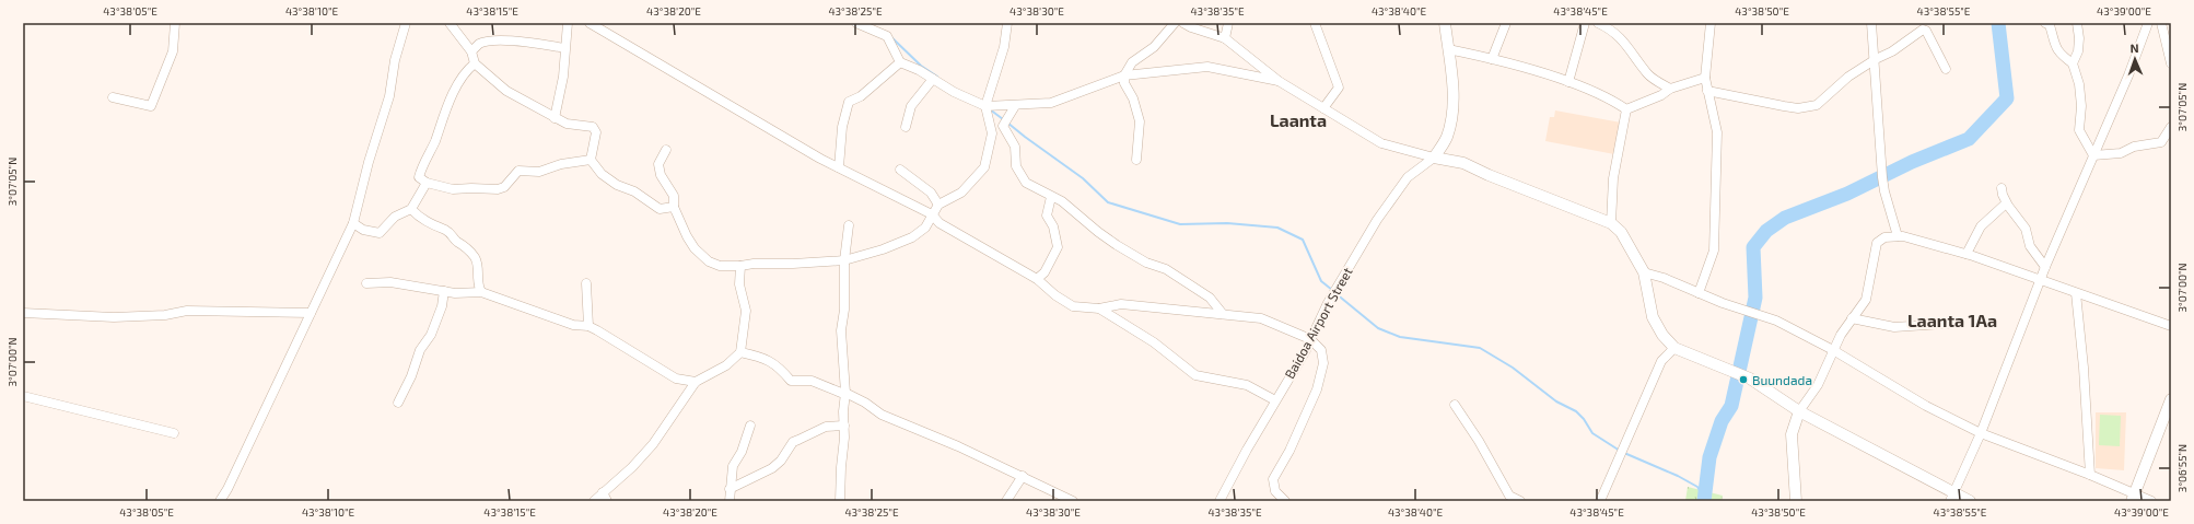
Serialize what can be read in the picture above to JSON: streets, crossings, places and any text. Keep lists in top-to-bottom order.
{
  "streets": {
    "street": ["Baidoa Airport Street"]
  },
  "districts": ["Laanta", "Laanta 1Aa"],
  "places": ["Buundada"],
  "north": "top",
  "coordinates": [
    "43°38'05\"E",
    "43°38'10\"E",
    "43°38'15\"E",
    "43°38'20\"E",
    "43°38'25\"E",
    "43°38'30\"E",
    "43°38'35\"E",
    "43°38'40\"E",
    "43°38'45\"E",
    "43°38'50\"E",
    "43°38'55\"E",
    "43°39'00\"E",
    "3°07'05\"N",
    "3°07'00\"N",
    "3°06'55\"N"
  ]
}
